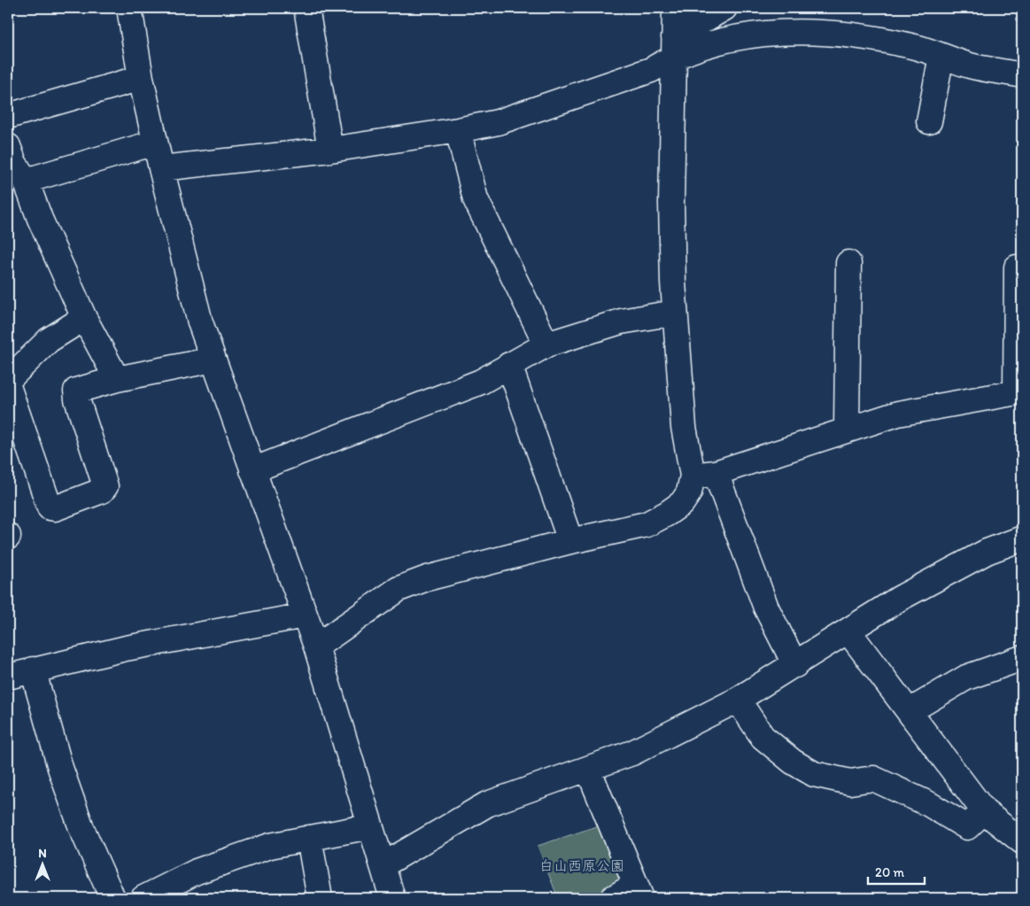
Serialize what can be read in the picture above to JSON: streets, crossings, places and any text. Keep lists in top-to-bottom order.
{
  "parks": ["白山西原公園"],
  "scale_bar": "20 m",
  "north": "top"
}
